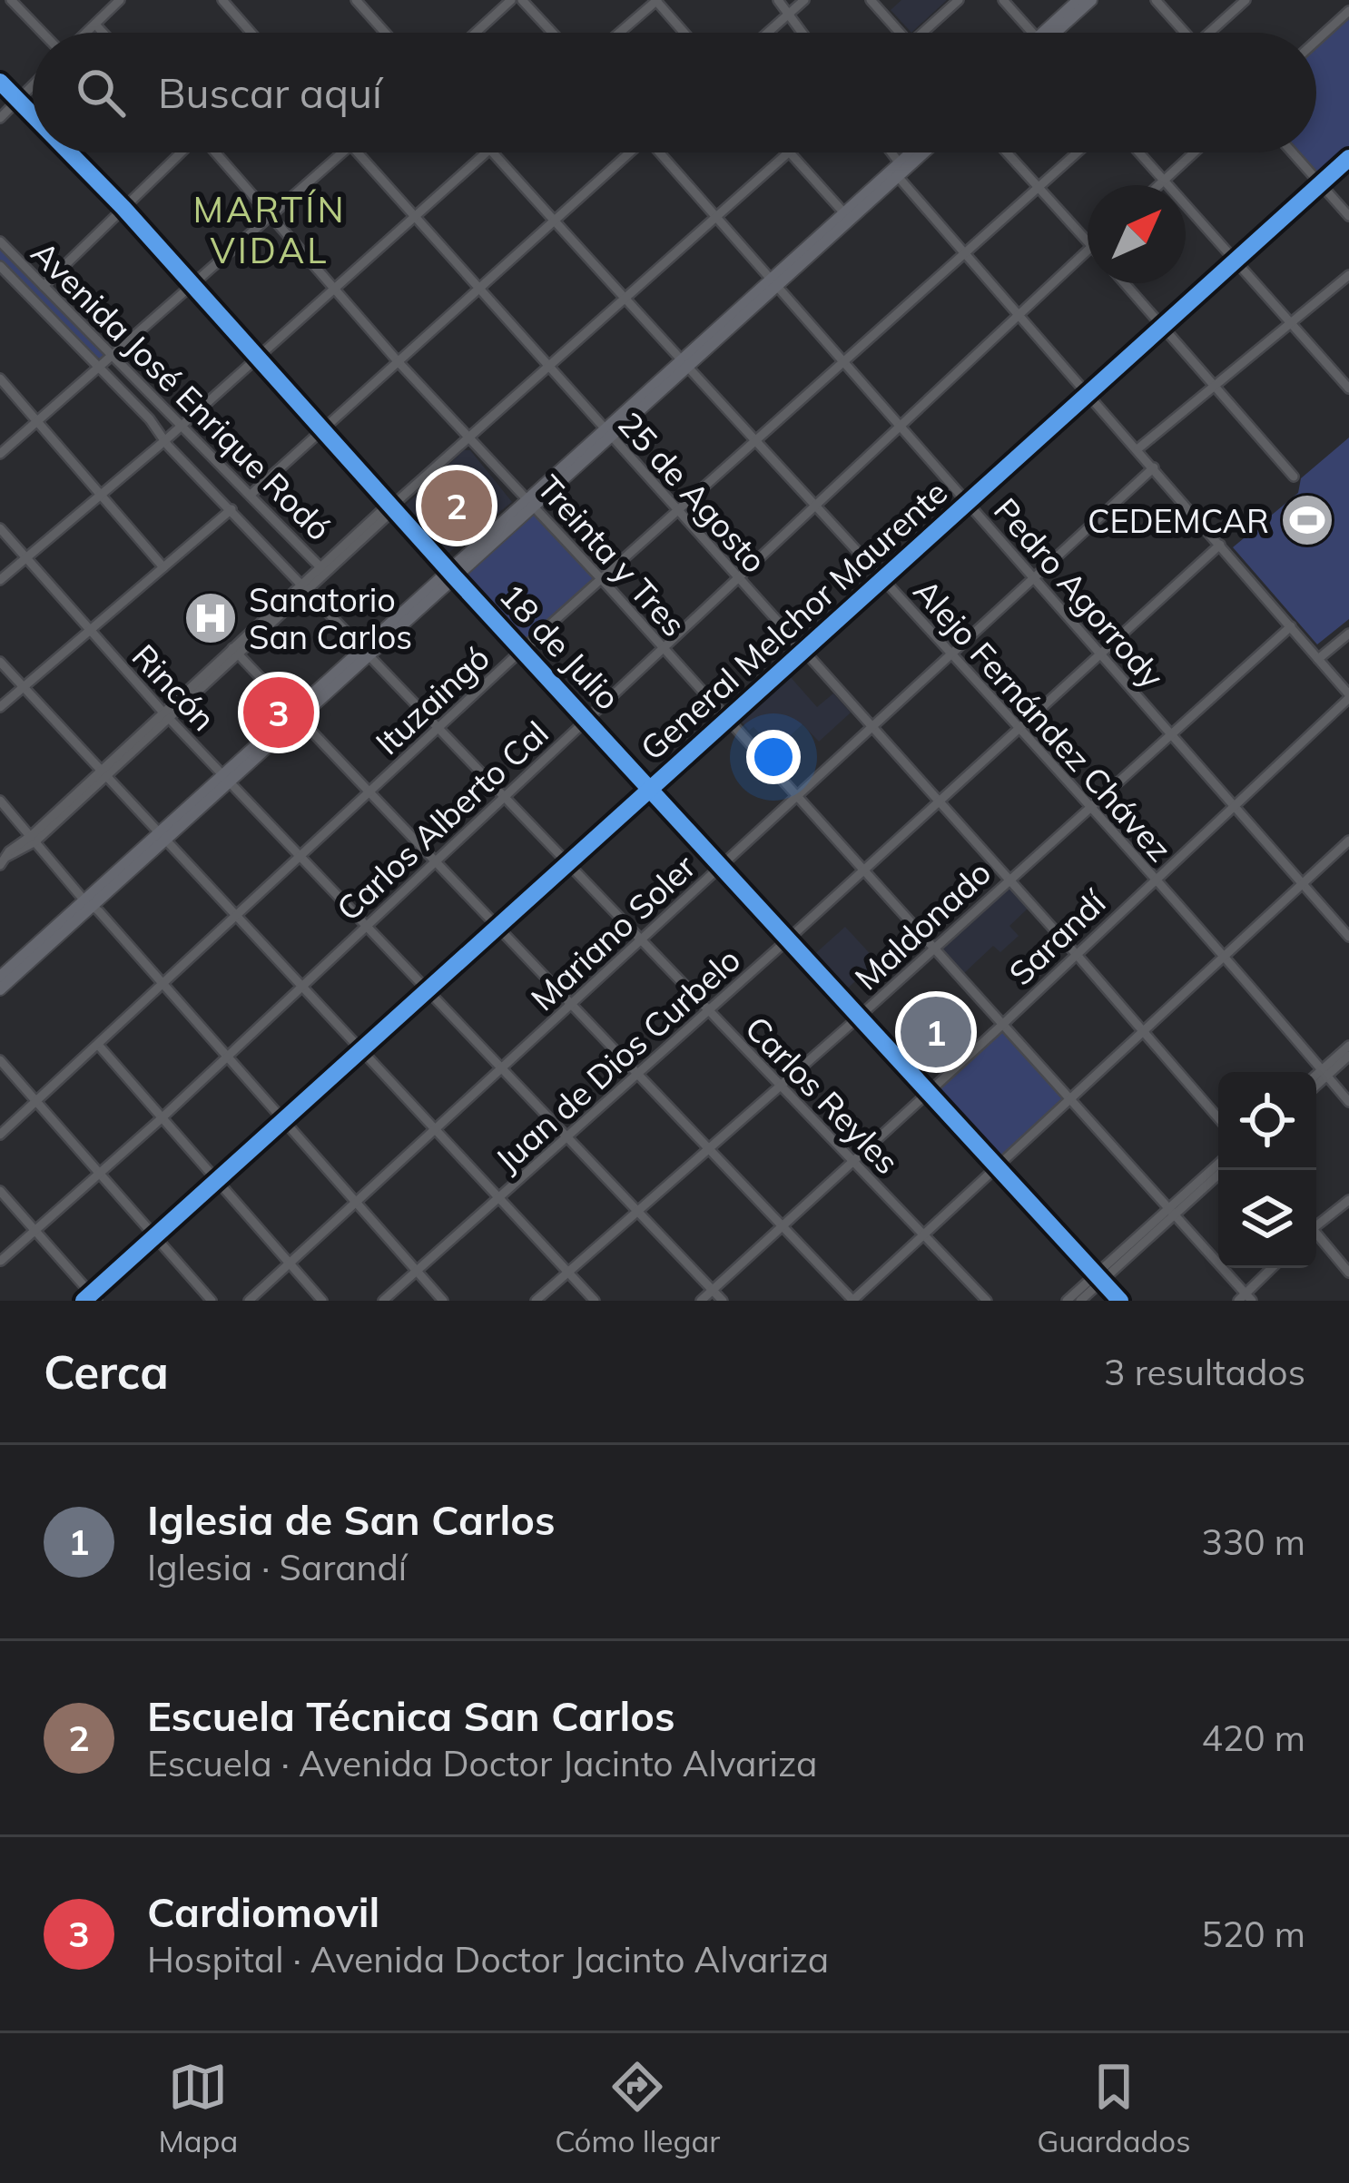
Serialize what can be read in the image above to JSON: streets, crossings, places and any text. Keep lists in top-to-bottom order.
{
  "streets": {
    "street": [
      "Avenida José Enrique Rodó",
      "25 de Agosto",
      "Treinta y Tres",
      "Pedro Agorrody",
      "General Melchor Maurente",
      "18 de Julio",
      "Rincón",
      "Ituzaingó",
      "Alejo Fernández Chávez",
      "Carlos Alberto Cal",
      "Maldonado",
      "Mariano Soler",
      "Sarandí",
      "Juan de Dios Curbelo",
      "Carlos Reyles"
    ]
  },
  "crossings": [
    ["Avenida José Enrique Rodó", "Carlos Reyles"],
    ["25 de Agosto", "General Melchor Maurente"],
    ["25 de Agosto", "Ituzaingó"],
    ["25 de Agosto", "Carlos Alberto Cal"],
    ["25 de Agosto", "Maldonado"],
    ["25 de Agosto", "Mariano Soler"],
    ["25 de Agosto", "Sarandí"],
    ["25 de Agosto", "Juan de Dios Curbelo"],
    ["Treinta y Tres", "General Melchor Maurente"],
    ["Treinta y Tres", "Ituzaingó"],
    ["Treinta y Tres", "Carlos Alberto Cal"],
    ["Treinta y Tres", "Maldonado"],
    ["Treinta y Tres", "Mariano Soler"],
    ["Treinta y Tres", "Sarandí"],
    ["Treinta y Tres", "Juan de Dios Curbelo"],
    ["Pedro Agorrody", "General Melchor Maurente"],
    ["Pedro Agorrody", "Ituzaingó"],
    ["Pedro Agorrody", "Carlos Alberto Cal"],
    ["Pedro Agorrody", "Maldonado"],
    ["Pedro Agorrody", "Mariano Soler"],
    ["Pedro Agorrody", "Sarandí"],
    ["Pedro Agorrody", "Juan de Dios Curbelo"],
    ["General Melchor Maurente", "18 de Julio"],
    ["General Melchor Maurente", "Rincón"],
    ["General Melchor Maurente", "Alejo Fernández Chávez"],
    ["General Melchor Maurente", "Carlos Reyles"],
    ["18 de Julio", "Ituzaingó"],
    ["18 de Julio", "Carlos Alberto Cal"],
    ["18 de Julio", "Maldonado"],
    ["18 de Julio", "Mariano Soler"],
    ["18 de Julio", "Sarandí"],
    ["18 de Julio", "Juan de Dios Curbelo"],
    ["Rincón", "Ituzaingó"],
    ["Rincón", "Carlos Alberto Cal"],
    ["Rincón", "Maldonado"],
    ["Rincón", "Mariano Soler"],
    ["Rincón", "Sarandí"],
    ["Rincón", "Juan de Dios Curbelo"],
    ["Ituzaingó", "Alejo Fernández Chávez"],
    ["Ituzaingó", "Carlos Reyles"],
    ["Alejo Fernández Chávez", "Carlos Alberto Cal"],
    ["Alejo Fernández Chávez", "Maldonado"],
    ["Alejo Fernández Chávez", "Mariano Soler"],
    ["Alejo Fernández Chávez", "Sarandí"],
    ["Alejo Fernández Chávez", "Juan de Dios Curbelo"],
    ["Carlos Alberto Cal", "Carlos Reyles"],
    ["Maldonado", "Carlos Reyles"],
    ["Mariano Soler", "Carlos Reyles"],
    ["Sarandí", "Carlos Reyles"],
    ["Juan de Dios Curbelo", "Carlos Reyles"]
  ],
  "districts": ["MARTÍN VIDAL"],
  "places": {
    "sports": ["CEDEMCAR"],
    "hospital": ["Sanatorio San Carlos"]
  },
  "north": "top right",
  "page": {
    "search": "Buscar aquí",
    "pins": ["2", "3", "1"],
    "heading": ["Cerca", "3 resultados"],
    "list": [
      {
        "mark": "1",
        "name": "Iglesia de San Carlos",
        "note": "Iglesia · Sarandí",
        "value": "330 m"
      },
      {
        "mark": "2",
        "name": "Escuela Técnica San Carlos",
        "note": "Escuela · Avenida Doctor Jacinto Alvariza",
        "value": "420 m"
      },
      {
        "mark": "3",
        "name": "Cardiomovil",
        "note": "Hospital · Avenida Doctor Jacinto Alvariza",
        "value": "520 m"
      }
    ],
    "nav": ["Mapa", "Cómo llegar", "Guardados"]
  }
}
